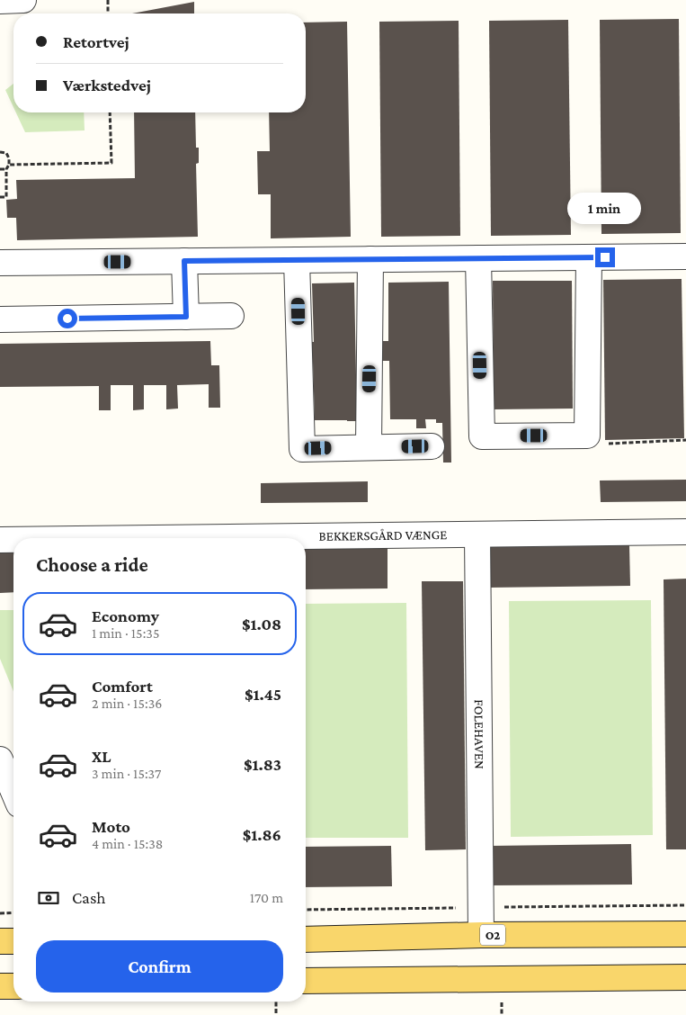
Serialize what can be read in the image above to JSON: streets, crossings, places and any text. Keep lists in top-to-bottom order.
{
  "streets": {
    "main road": ["O2"],
    "street": ["BEKKERSGÅRD VÆNGE", "FOLEHAVEN"]
  },
  "crossings": [
    ["BEKKERSGÅRD VÆNGE", "FOLEHAVEN"],
    ["FOLEHAVEN", "O2"]
  ],
  "page": {
    "banner": ["Retortvej", "Værkstedvej"],
    "bubble": "1 min",
    "heading": "Choose a ride",
    "list": [
      {
        "name": "Economy",
        "note": "1 min · 15:35",
        "value": "$1.08"
      },
      {
        "name": "Comfort",
        "note": "2 min · 15:36",
        "value": "$1.45"
      },
      {
        "name": "XL",
        "note": "3 min · 15:37",
        "value": "$1.83"
      },
      {
        "name": "Moto",
        "note": "4 min · 15:38",
        "value": "$1.86"
      }
    ],
    "pay": ["Cash", "170 m"],
    "buttons": "Confirm"
  }
}
